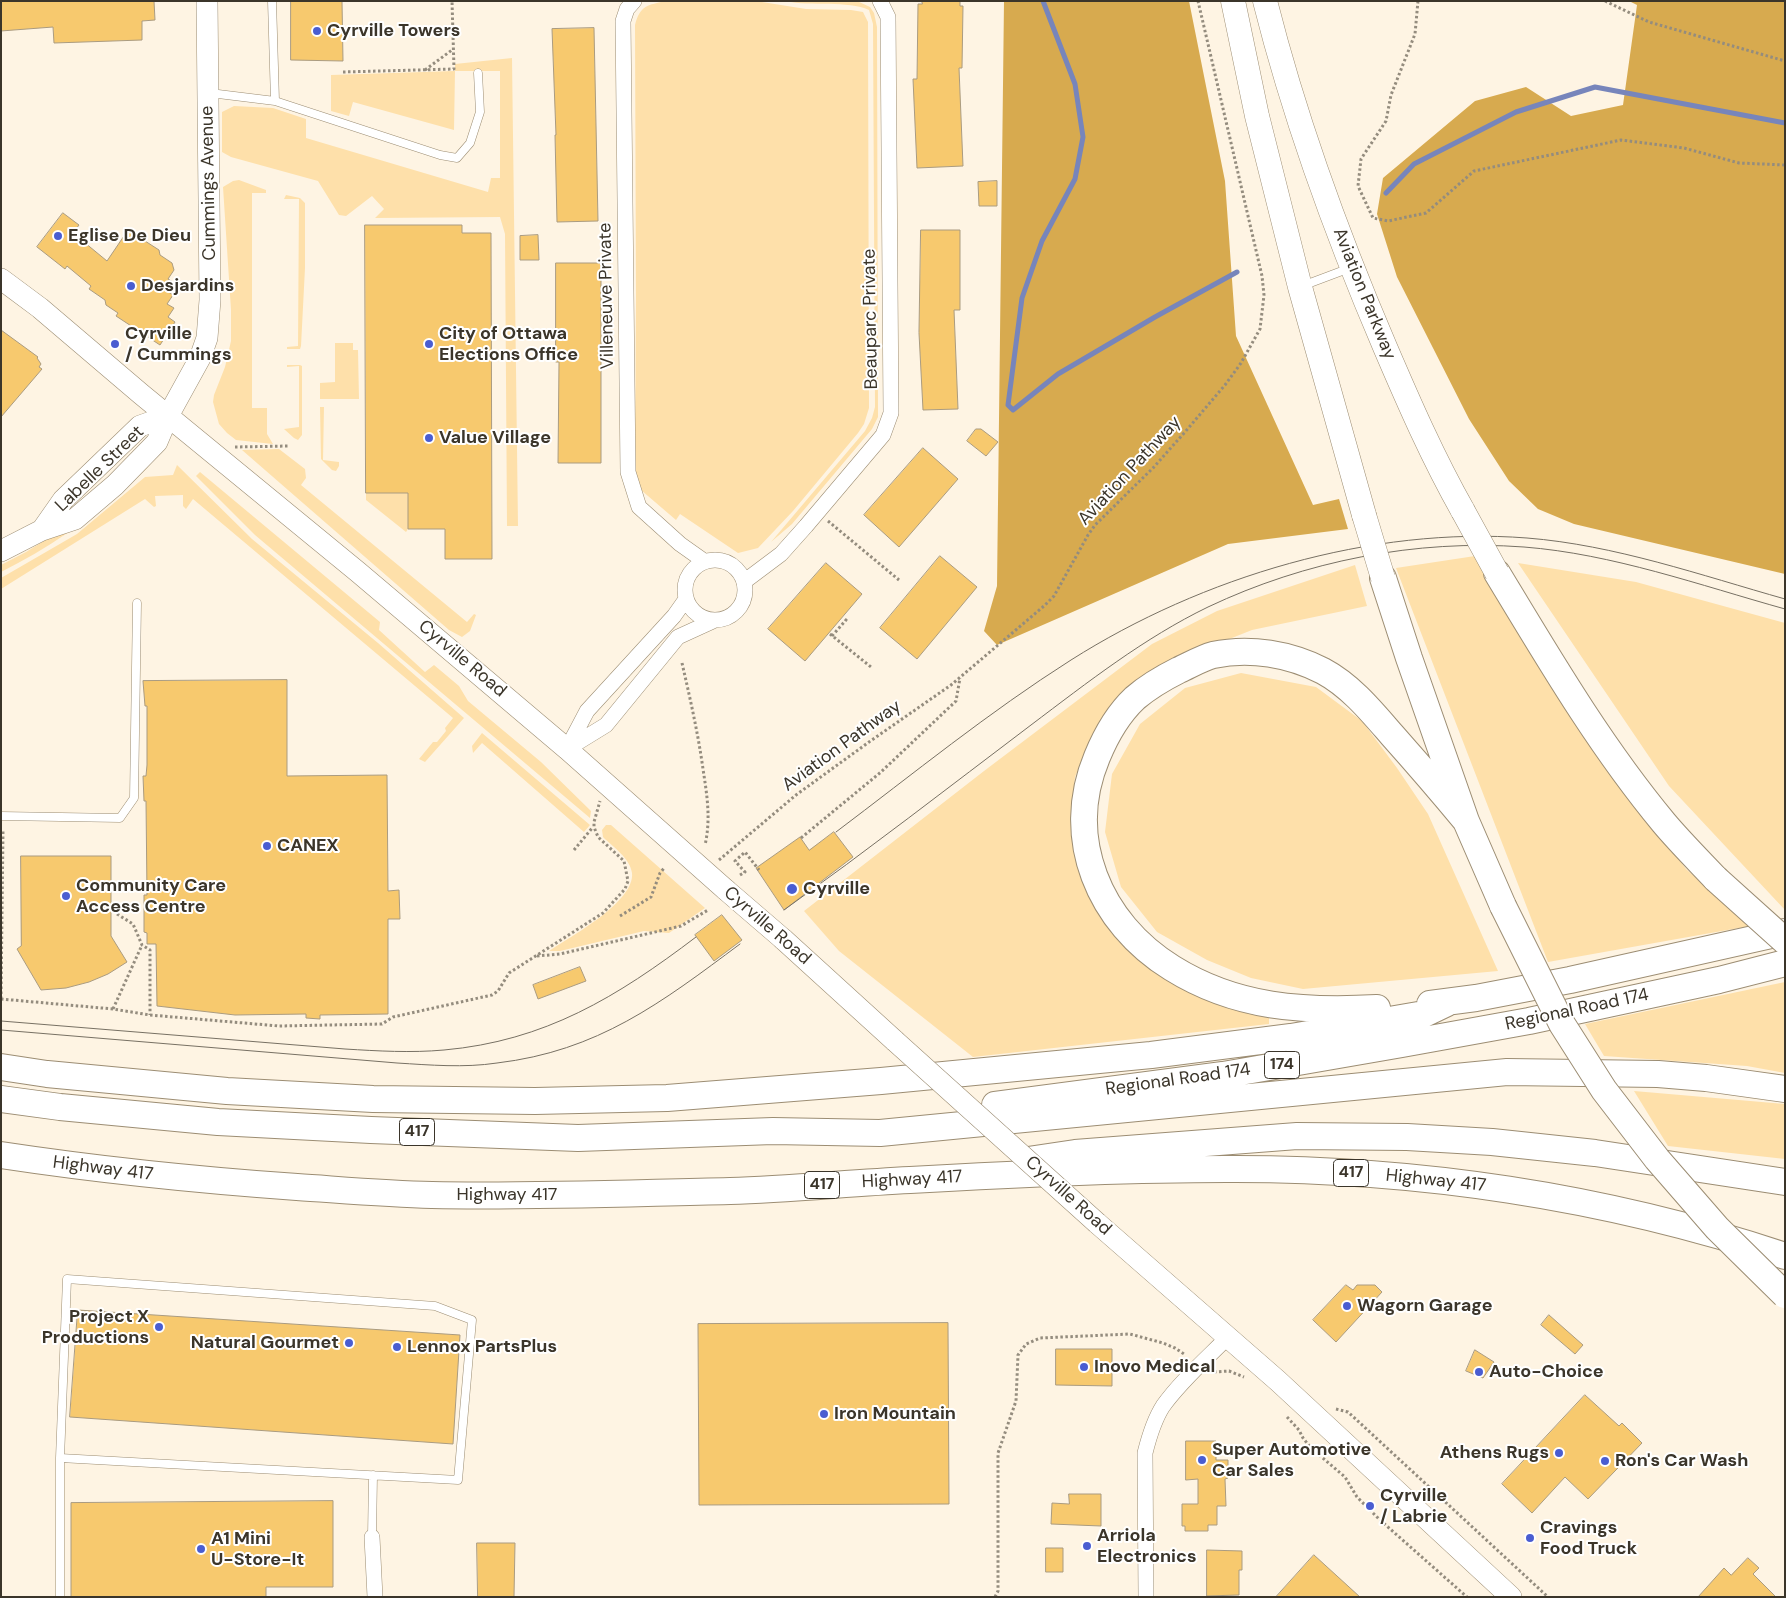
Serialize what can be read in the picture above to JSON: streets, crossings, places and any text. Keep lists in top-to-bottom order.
{
  "streets": {
    "highway": [
      "Regional Road 174",
      "174",
      "417",
      "Highway 417"
    ],
    "main road": [
      "Cummings Avenue",
      "Aviation Parkway",
      "Labelle Street",
      "Cyrville Road"
    ],
    "street": ["Villeneuve Private", "Beauparc Private"],
    "path": ["Aviation Pathway"]
  },
  "crossings": [
    ["Cummings Avenue", "Labelle Street"],
    ["Cummings Avenue", "Cyrville Road"],
    ["Villeneuve Private", "Beauparc Private"],
    ["Labelle Street", "Cyrville Road"],
    ["Aviation Pathway", "Cyrville Road"],
    ["Regional Road 174", "417"]
  ],
  "places": [
    "Cyrville Towers",
    "Eglise De Dieu",
    "Desjardins",
    "Cyrville / Cummings",
    "City of Ottawa Elections Office",
    "Value Village",
    "CANEX",
    "Cyrville",
    "Community Care Access Centre",
    "Wagorn Garage",
    "Project X Productions",
    "Natural Gourmet",
    "Lennox PartsPlus",
    "Inovo Medical",
    "Auto-Choice",
    "Iron Mountain",
    "Athens Rugs",
    "Super Automotive Car Sales",
    "Ron's Car Wash",
    "Cyrville / Labrie",
    "Cravings Food Truck",
    "Arriola Electronics",
    "A1 Mini U-Store-It"
  ]
}
